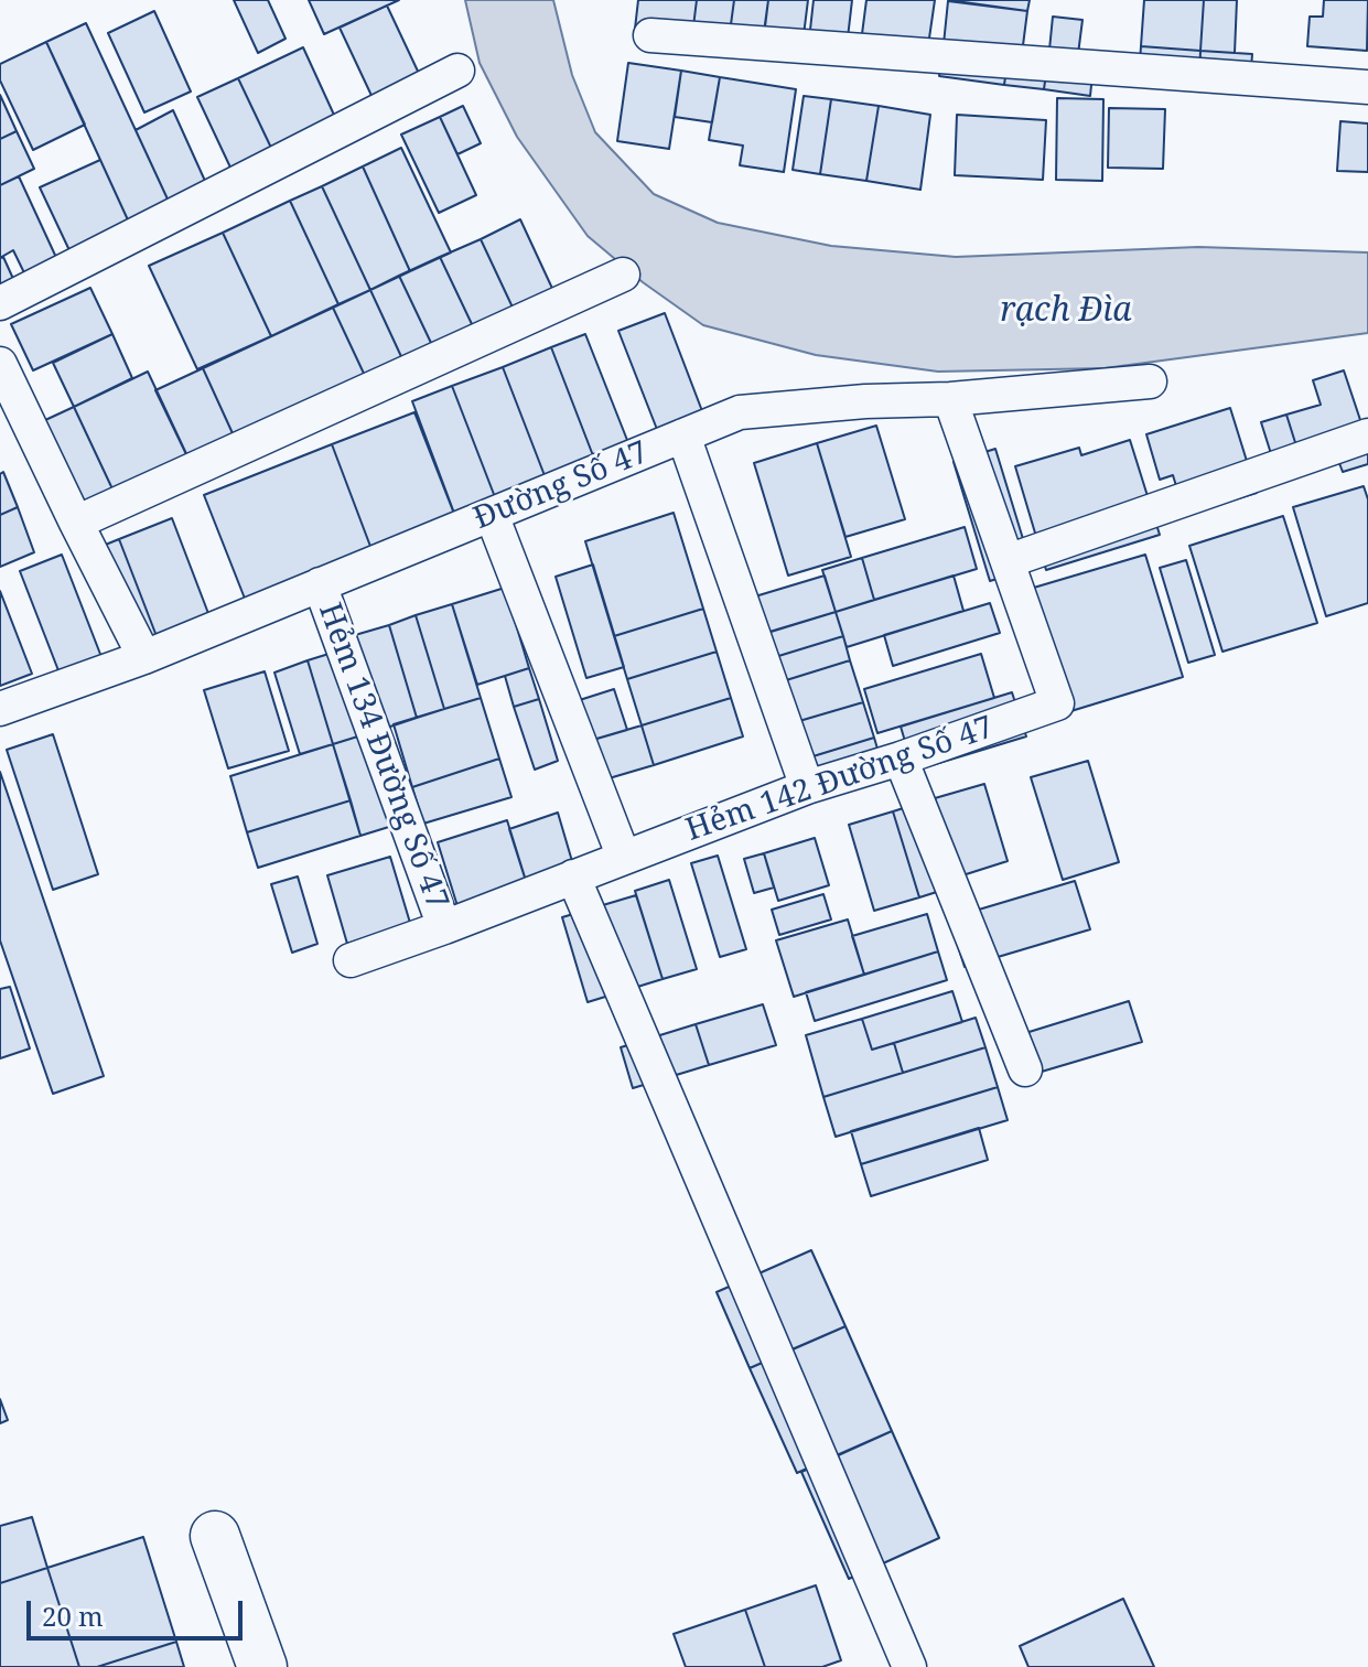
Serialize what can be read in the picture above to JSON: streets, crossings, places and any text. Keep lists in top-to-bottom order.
{
  "streets": {
    "lane": ["Đường Số 47", "Hẻm 134 Đường Số 47", "Hẻm 142 Đường Số 47"]
  },
  "crossings": [
    ["Đường Số 47", "Hẻm 134 Đường Số 47"],
    ["Hẻm 134 Đường Số 47", "Hẻm 142 Đường Số 47"]
  ],
  "water": ["rạch Đìa"],
  "scale_bar": "20 m"
}
